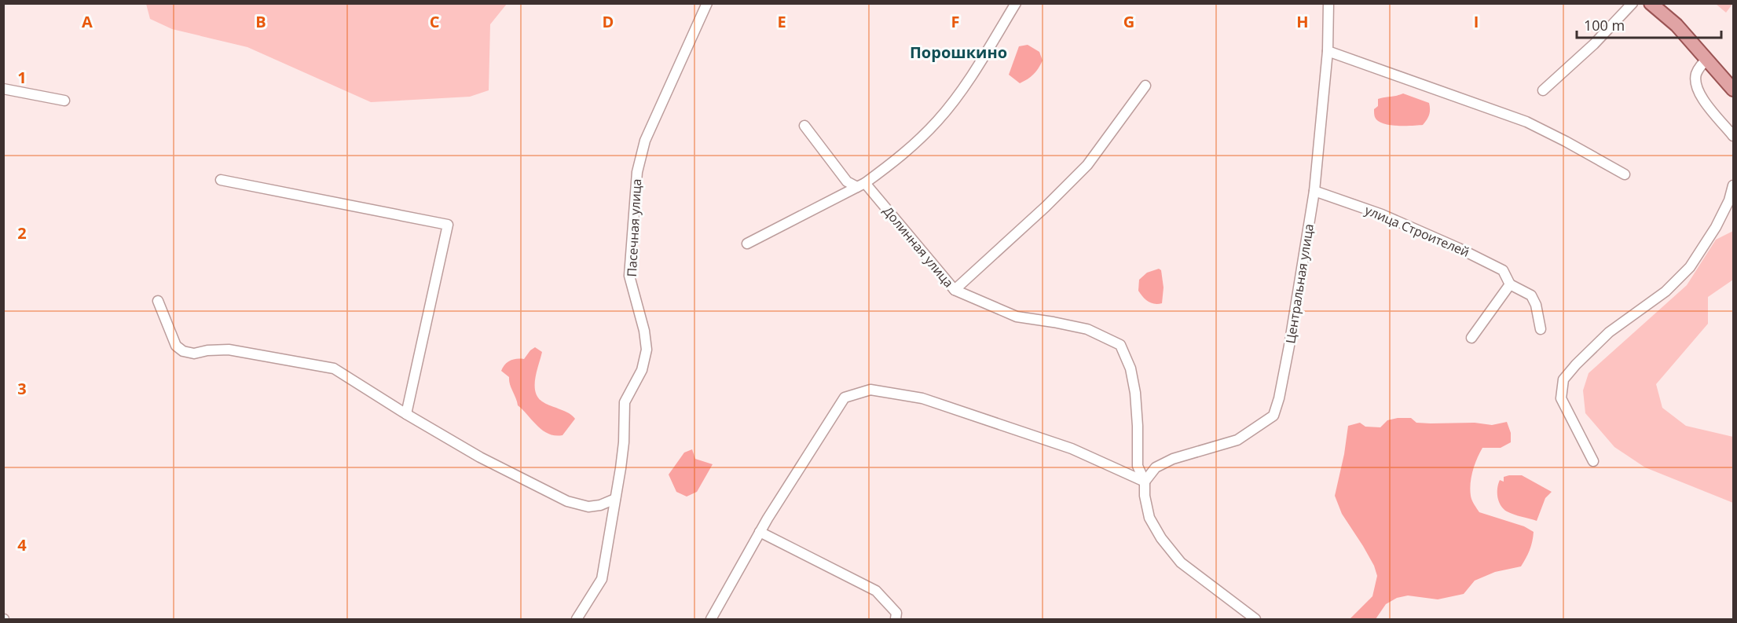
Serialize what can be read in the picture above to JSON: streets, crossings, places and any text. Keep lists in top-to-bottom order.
{
  "streets": {
    "street": [
      "Пасечная улица",
      "улица Строителей",
      "Долинная улица",
      "Центральная улица"
    ]
  },
  "crossings": [
    ["улица Строителей", "Центральная улица"],
    ["Долинная улица", "Центральная улица"]
  ],
  "districts": ["Порошкино"],
  "scale_bar": "100 m",
  "grid": {
    "columns": [
      "A",
      "B",
      "C",
      "D",
      "E",
      "F",
      "G",
      "H",
      "I"
    ],
    "rows": [
      "1",
      "2",
      "3",
      "4"
    ]
  }
}
